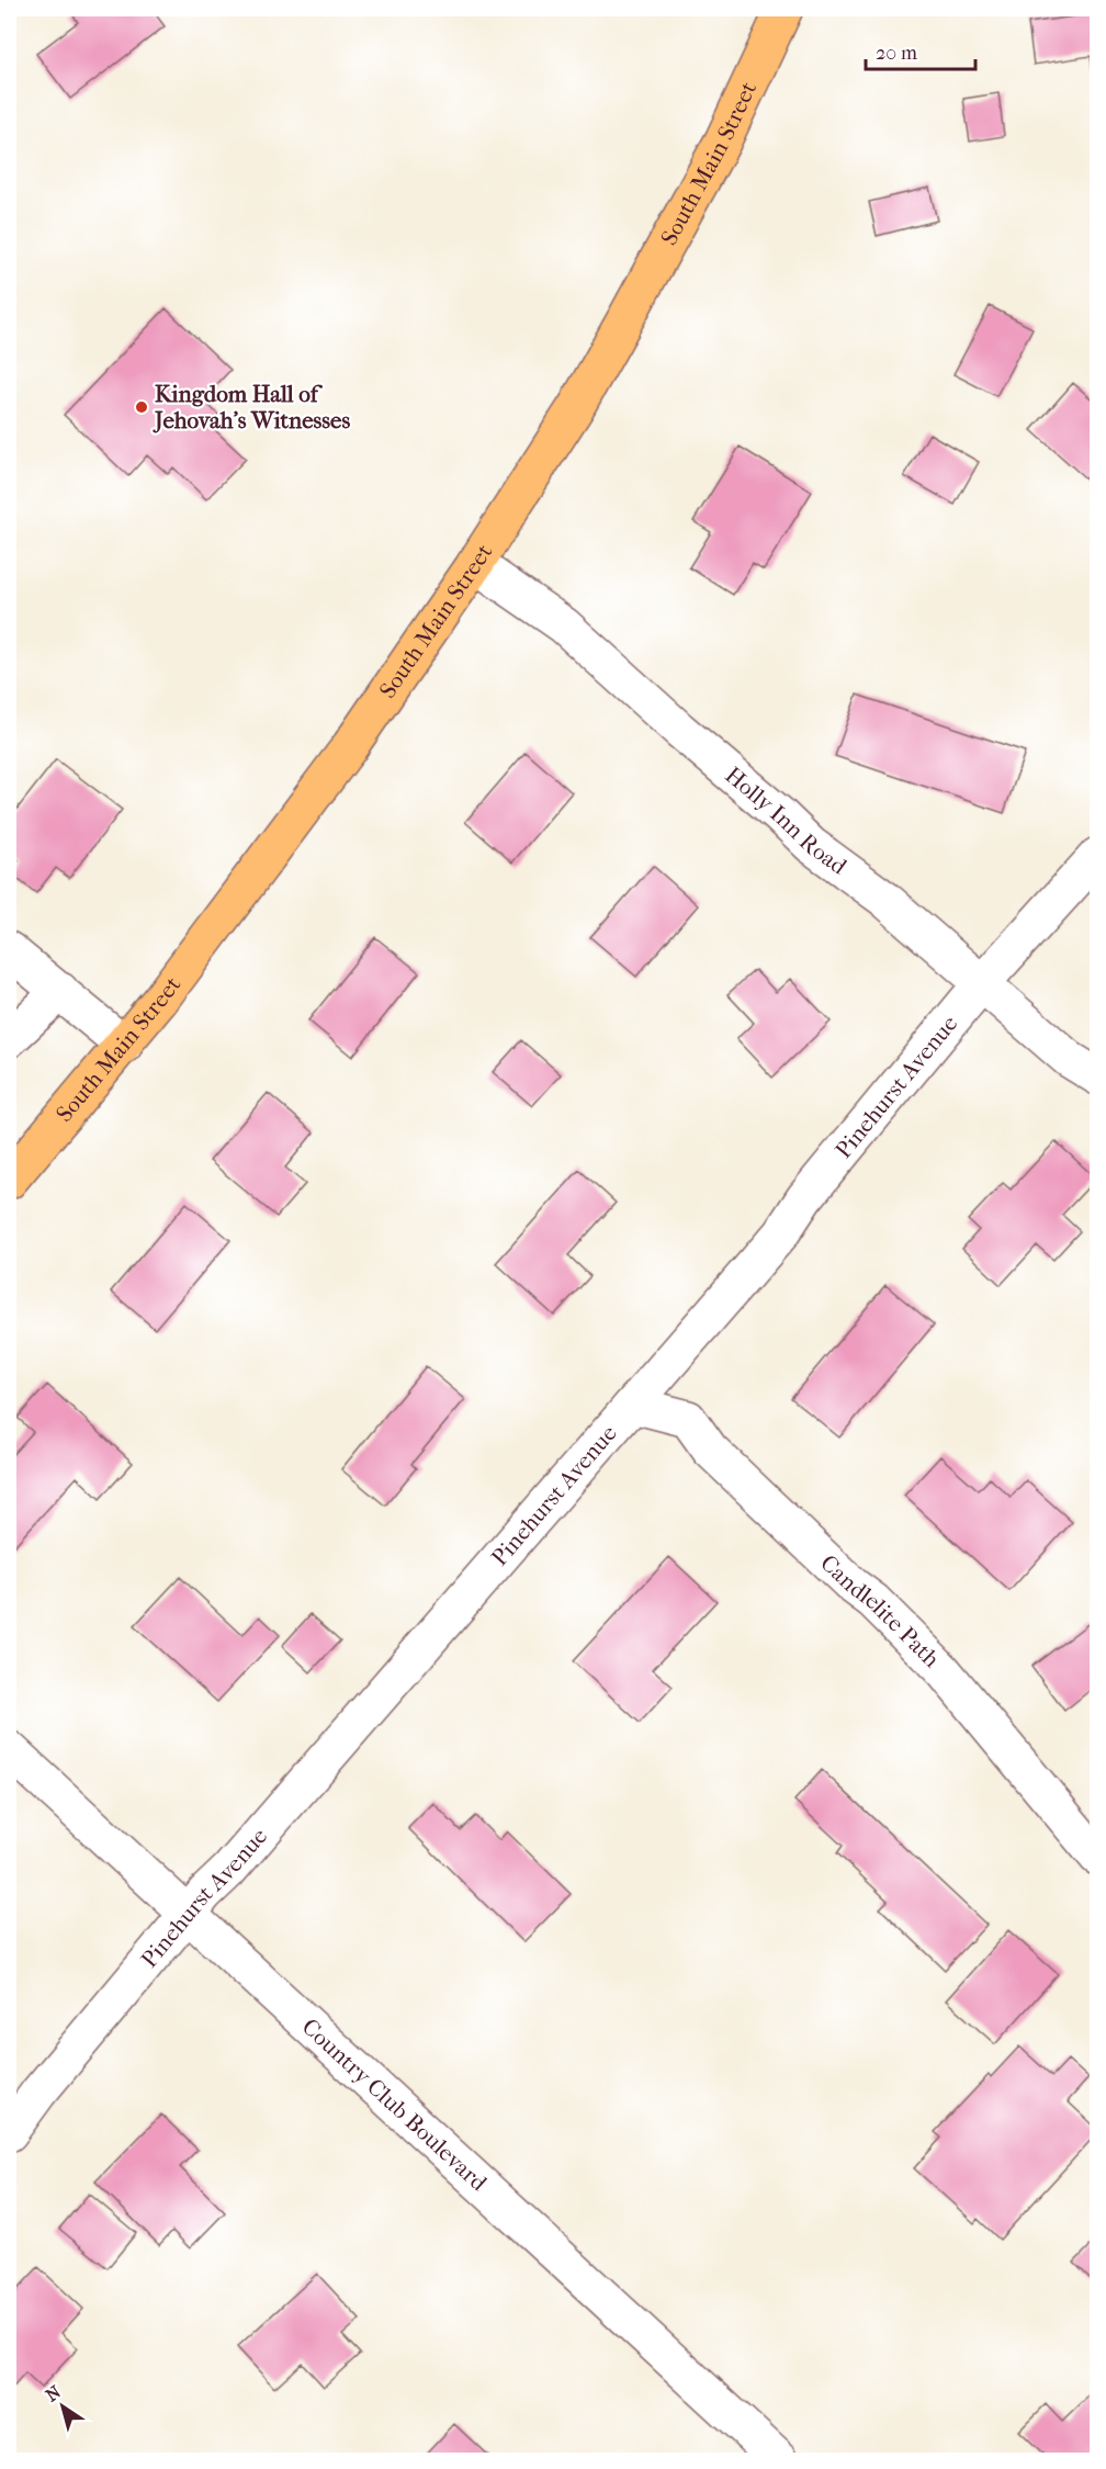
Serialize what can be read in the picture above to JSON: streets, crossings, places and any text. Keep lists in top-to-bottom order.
{
  "streets": {
    "main road": ["South Main Street"],
    "street": [
      "Holly Inn Road",
      "Pinehurst Avenue",
      "Candlelite Path",
      "Country Club Boulevard"
    ]
  },
  "crossings": [
    ["South Main Street", "Holly Inn Road"],
    ["Holly Inn Road", "Pinehurst Avenue"],
    ["Pinehurst Avenue", "Candlelite Path"],
    ["Pinehurst Avenue", "Country Club Boulevard"]
  ],
  "places": ["Kingdom Hall of Jehovah’s Witnesses"],
  "scale_bar": "20 m",
  "north": "top left"
}
